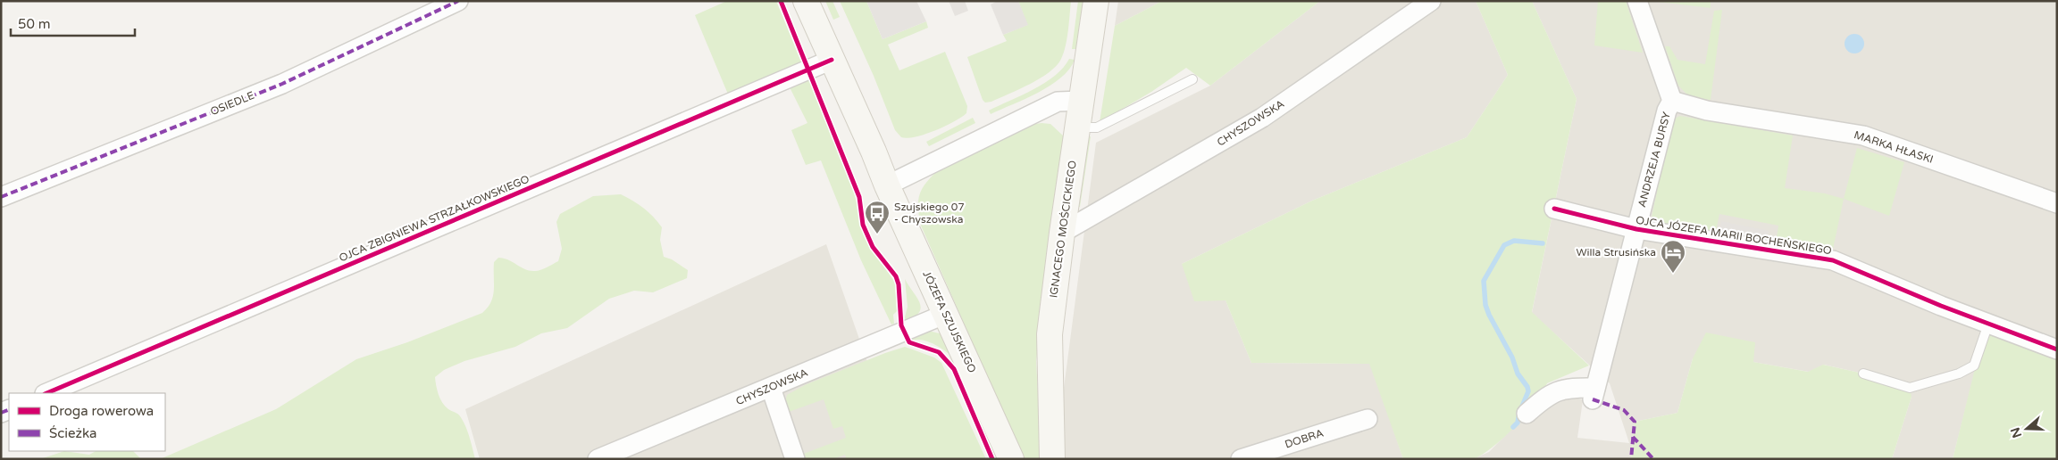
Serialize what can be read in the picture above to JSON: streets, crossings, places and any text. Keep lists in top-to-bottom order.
{
  "streets": {
    "street": [
      "OSIEDLE",
      "CHYSZOWSKA",
      "MARKA HŁASKI",
      "ANDRZEJA BURSY",
      "OJCA ZBIGNIEWA STRZAŁKOWSKIEGO",
      "IGNACEGO MOŚCICKIEGO",
      "OJCA JÓZEFA MARII BOCHEŃSKIEGO",
      "JÓZEFA SZUJSKIEGO",
      "DOBRA"
    ]
  },
  "crossings": [
    ["CHYSZOWSKA", "IGNACEGO MOŚCICKIEGO"],
    ["CHYSZOWSKA", "JÓZEFA SZUJSKIEGO"],
    ["MARKA HŁASKI", "ANDRZEJA BURSY"],
    ["ANDRZEJA BURSY", "OJCA JÓZEFA MARII BOCHEŃSKIEGO"],
    ["OJCA ZBIGNIEWA STRZAŁKOWSKIEGO", "JÓZEFA SZUJSKIEGO"]
  ],
  "places": {
    "bus stop": ["Szujskiego 07 - Chyszowska"],
    "hotel": ["Willa Strusińska"]
  },
  "legend": ["Droga rowerowa", "Ścieżka"],
  "scale_bar": "50 m",
  "north": "left"
}
